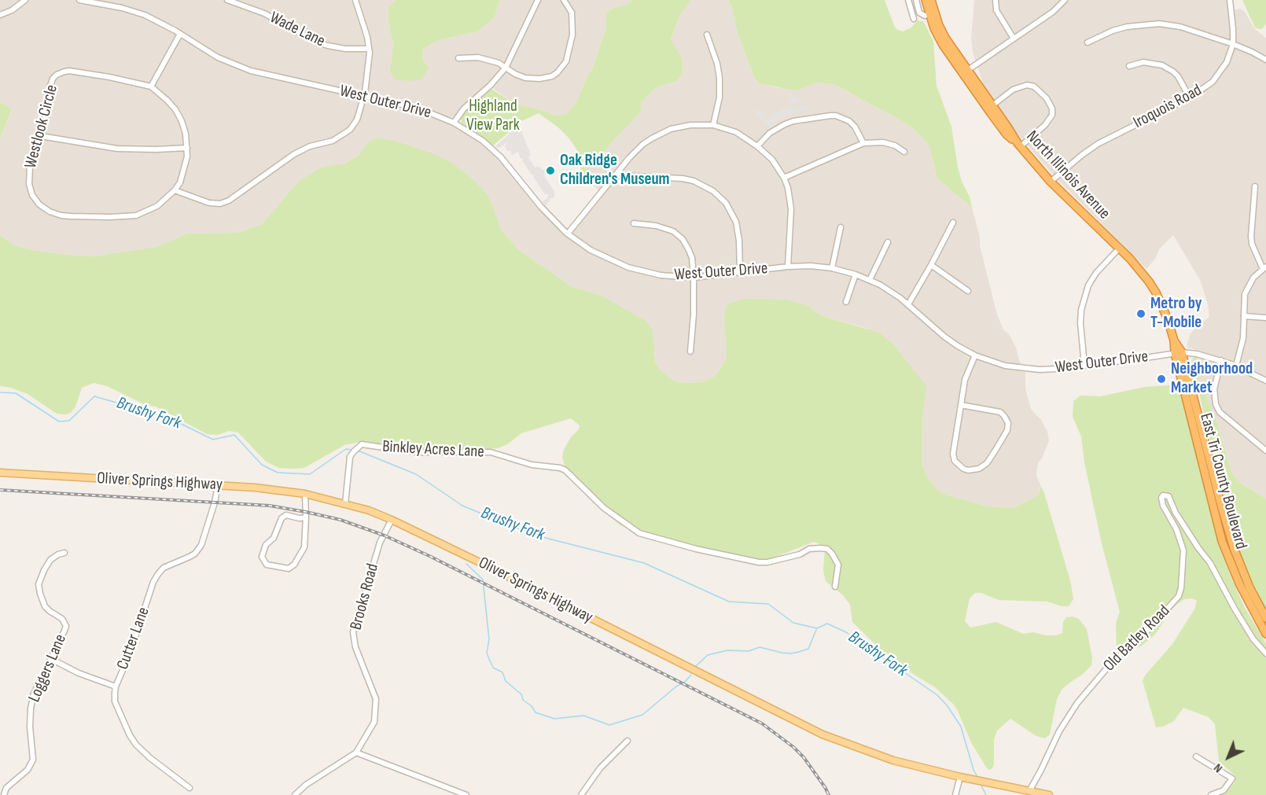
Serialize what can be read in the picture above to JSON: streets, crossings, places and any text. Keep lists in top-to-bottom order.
{
  "streets": {
    "highway": ["North Illinois Avenue", "East Tri County Boulevard"],
    "main road": ["Oliver Springs Highway"],
    "street": [
      "Wade Lane",
      "West Outer Drive",
      "Iroquois Road",
      "Westlook Circle",
      "Binkley Acres Lane",
      "Brooks Road",
      "Cutter Lane",
      "Old Batley Road",
      "Loggers Lane"
    ]
  },
  "crossings": [
    ["West Outer Drive", "East Tri County Boulevard"],
    ["Iroquois Road", "North Illinois Avenue"],
    ["North Illinois Avenue", "East Tri County Boulevard"],
    ["Binkley Acres Lane", "Oliver Springs Highway"],
    ["Oliver Springs Highway", "Brooks Road"],
    ["Oliver Springs Highway", "Cutter Lane"],
    ["Oliver Springs Highway", "Old Batley Road"]
  ],
  "water": ["Brushy Fork"],
  "parks": ["Highland View Park"],
  "places": ["Oak Ridge Children's Museum", "Metro by T-Mobile", "Neighborhood Market"],
  "north": "bottom left"
}
